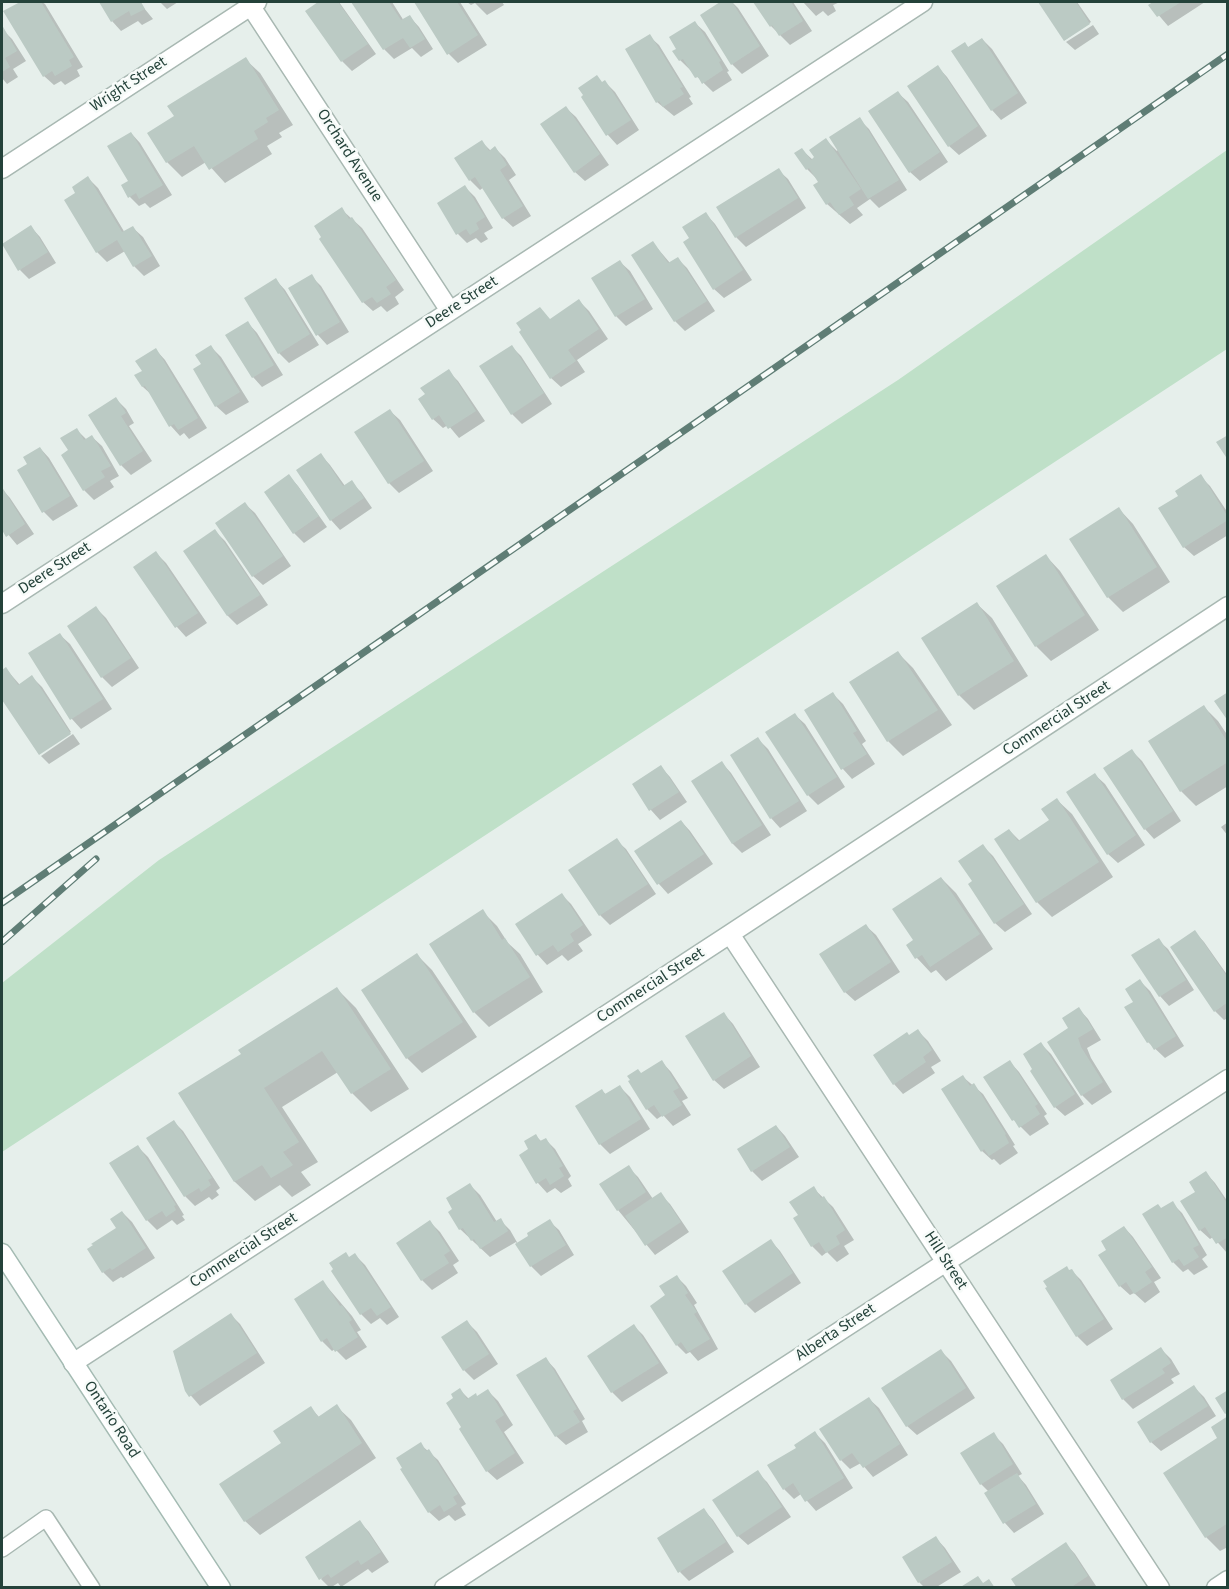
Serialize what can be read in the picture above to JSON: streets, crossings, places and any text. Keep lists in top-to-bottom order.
{
  "streets": {
    "street": [
      "Wright Street",
      "Orchard Avenue",
      "Deere Street",
      "Commercial Street",
      "Hill Street",
      "Alberta Street",
      "Ontario Road"
    ]
  },
  "crossings": [
    ["Wright Street", "Orchard Avenue"],
    ["Orchard Avenue", "Deere Street"],
    ["Commercial Street", "Hill Street"],
    ["Commercial Street", "Ontario Road"],
    ["Hill Street", "Alberta Street"]
  ]
}
